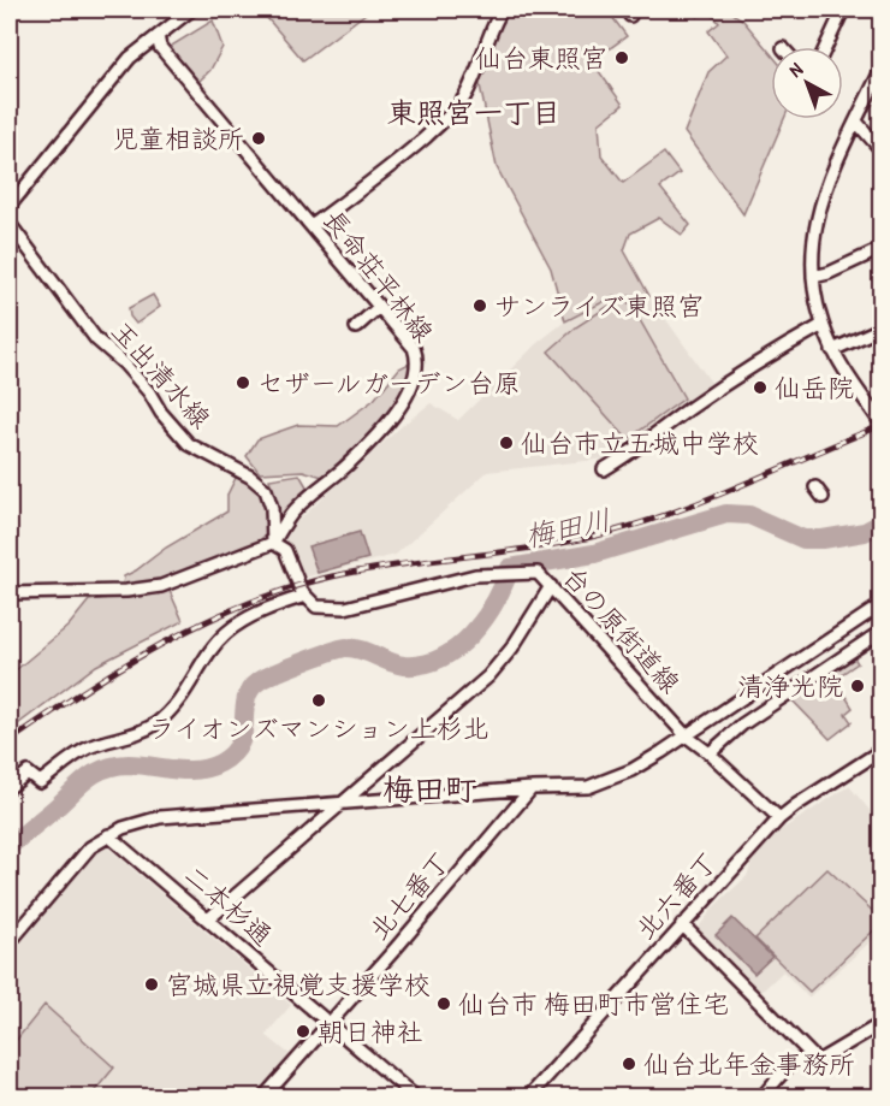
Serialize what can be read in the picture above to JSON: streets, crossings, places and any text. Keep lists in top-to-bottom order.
{
  "streets": {
    "street": [
      "長命荘平林線",
      "玉出清水線",
      "台の原街道線",
      "北七番丁",
      "北六番丁",
      "二本杉通"
    ]
  },
  "crossings": [
    ["長命荘平林線", "玉出清水線"],
    ["台の原街道線", "北六番丁"],
    ["北七番丁", "二本杉通"]
  ],
  "districts": ["東照宮一丁目", "梅田町"],
  "water": ["梅田川"],
  "places": [
    "仙台東照宮",
    "児童相談所",
    "サンライズ東照宮",
    "セザールガーデン台原",
    "仙岳院",
    "仙台市立五城中学校",
    "清浄光院",
    "ライオンズマンション上杉北",
    "宮城県立視覚支援学校",
    "仙台市 梅田町市営住宅",
    "朝日神社",
    "仙台北年金事務所"
  ],
  "north": "top left"
}
